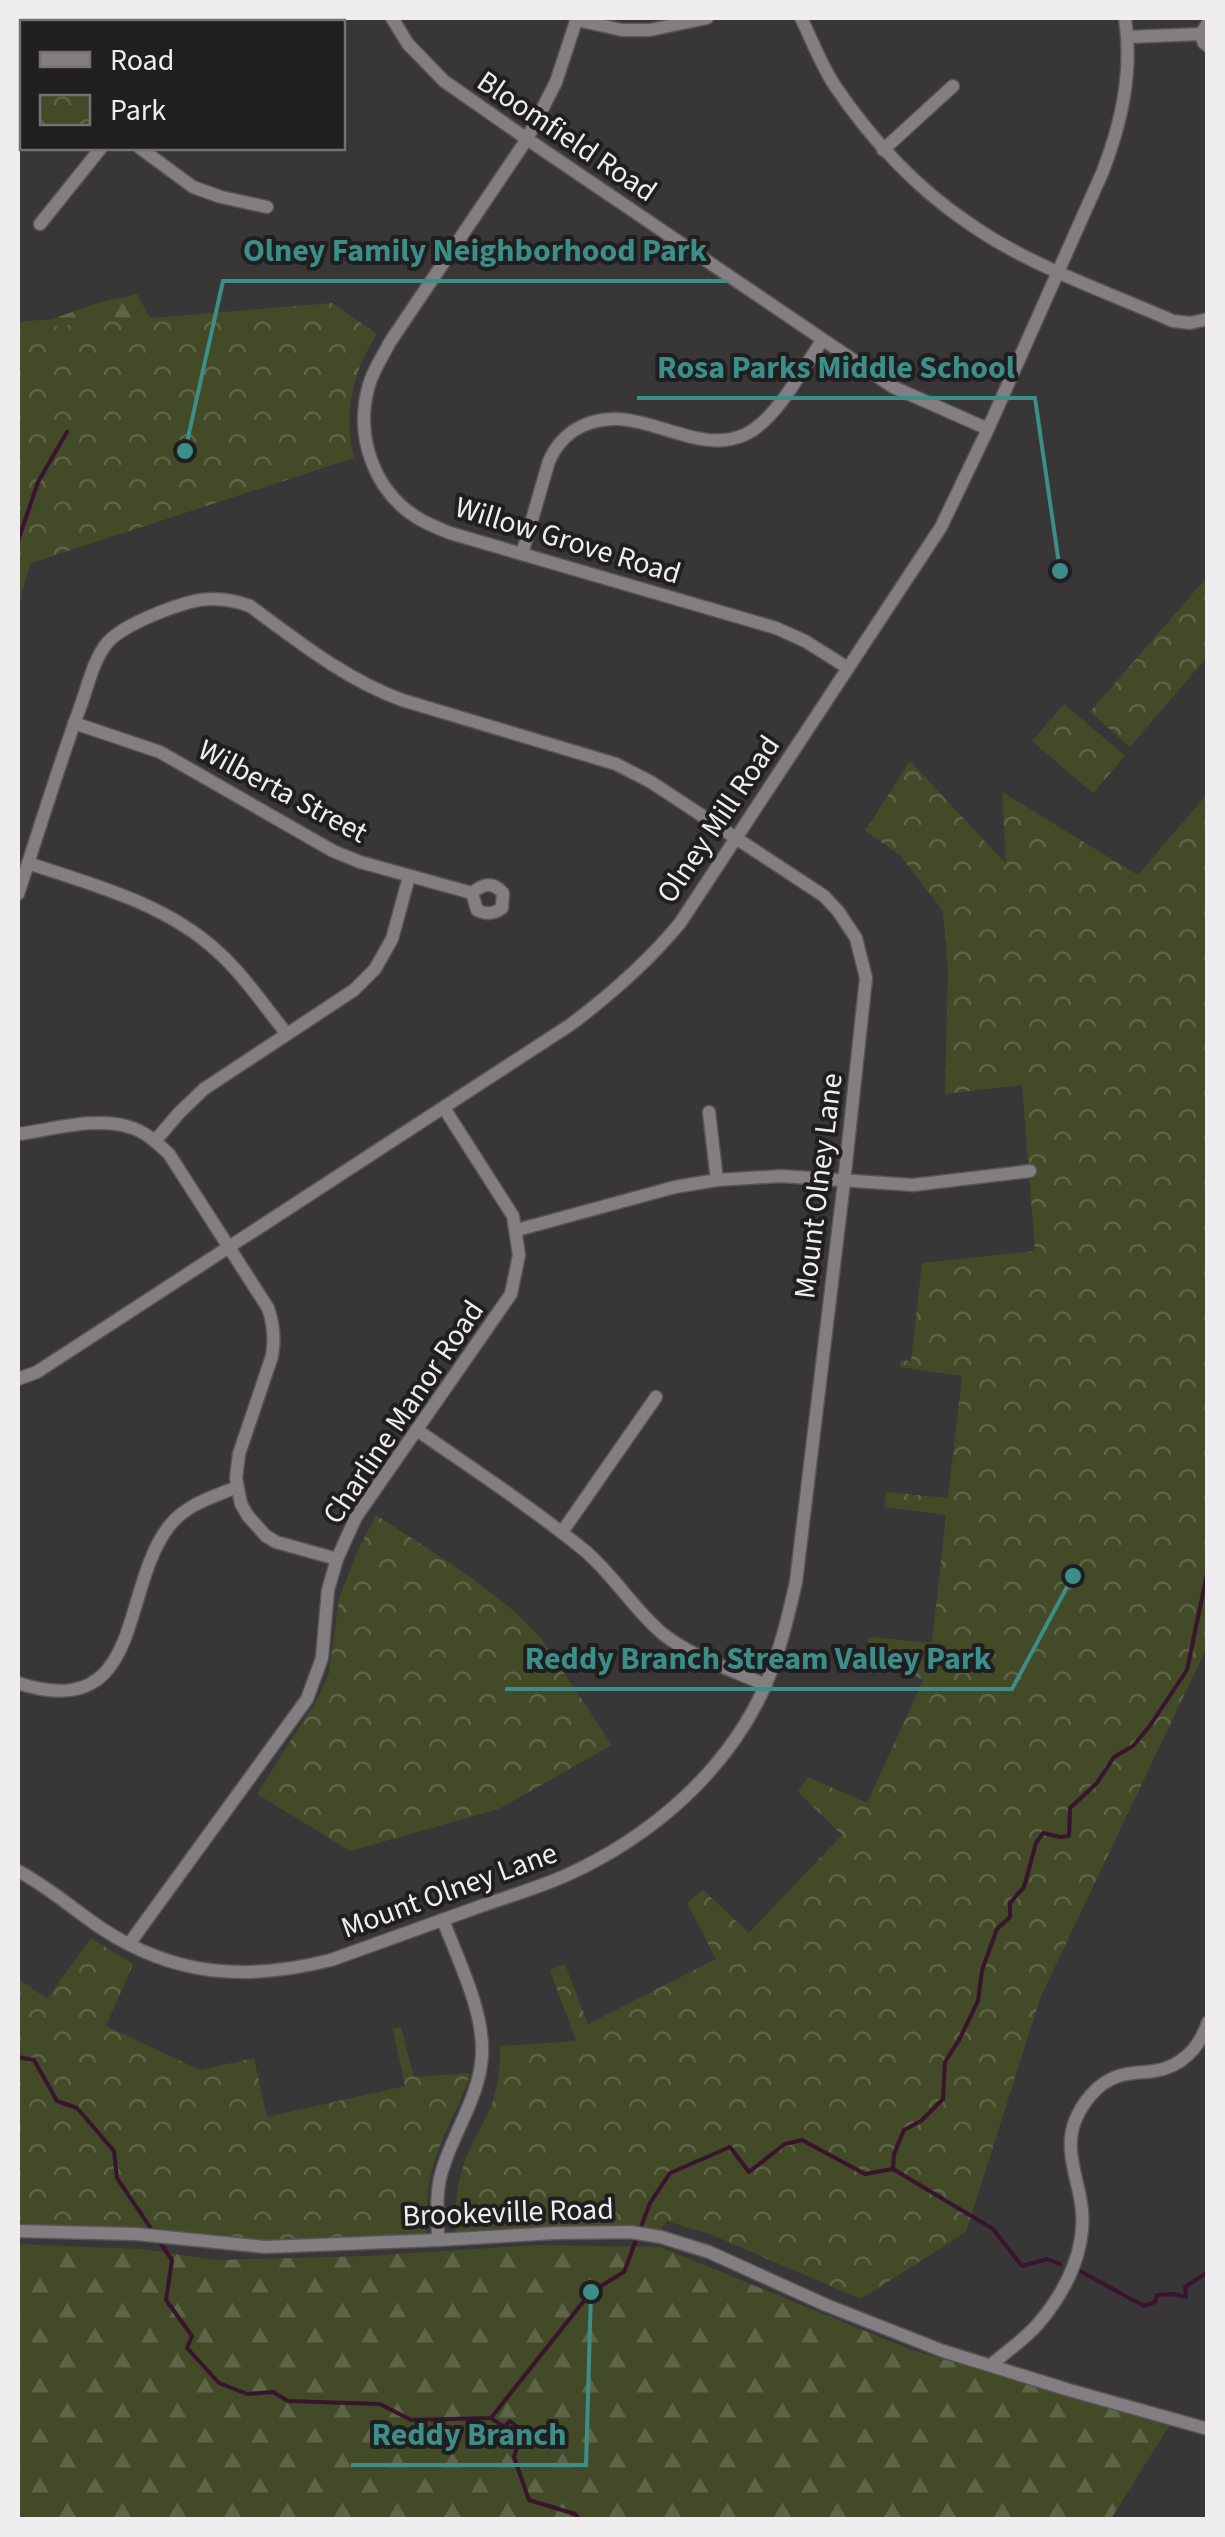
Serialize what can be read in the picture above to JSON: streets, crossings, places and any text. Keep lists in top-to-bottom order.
{
  "streets": {
    "street": [
      "Bloomfield Road",
      "Willow Grove Road",
      "Wilberta Street",
      "Olney Mill Road",
      "Mount Olney Lane",
      "Charline Manor Road",
      "Brookeville Road"
    ]
  },
  "crossings": [
    ["Bloomfield Road", "Willow Grove Road"],
    ["Bloomfield Road", "Olney Mill Road"],
    ["Willow Grove Road", "Olney Mill Road"],
    ["Wilberta Street", "Mount Olney Lane"],
    ["Olney Mill Road", "Mount Olney Lane"],
    ["Olney Mill Road", "Charline Manor Road"],
    ["Mount Olney Lane", "Charline Manor Road"]
  ],
  "places": [
    "Olney Family Neighborhood Park",
    "Rosa Parks Middle School",
    "Reddy Branch Stream Valley Park",
    "Reddy Branch"
  ],
  "legend": ["Road", "Park"]
}
